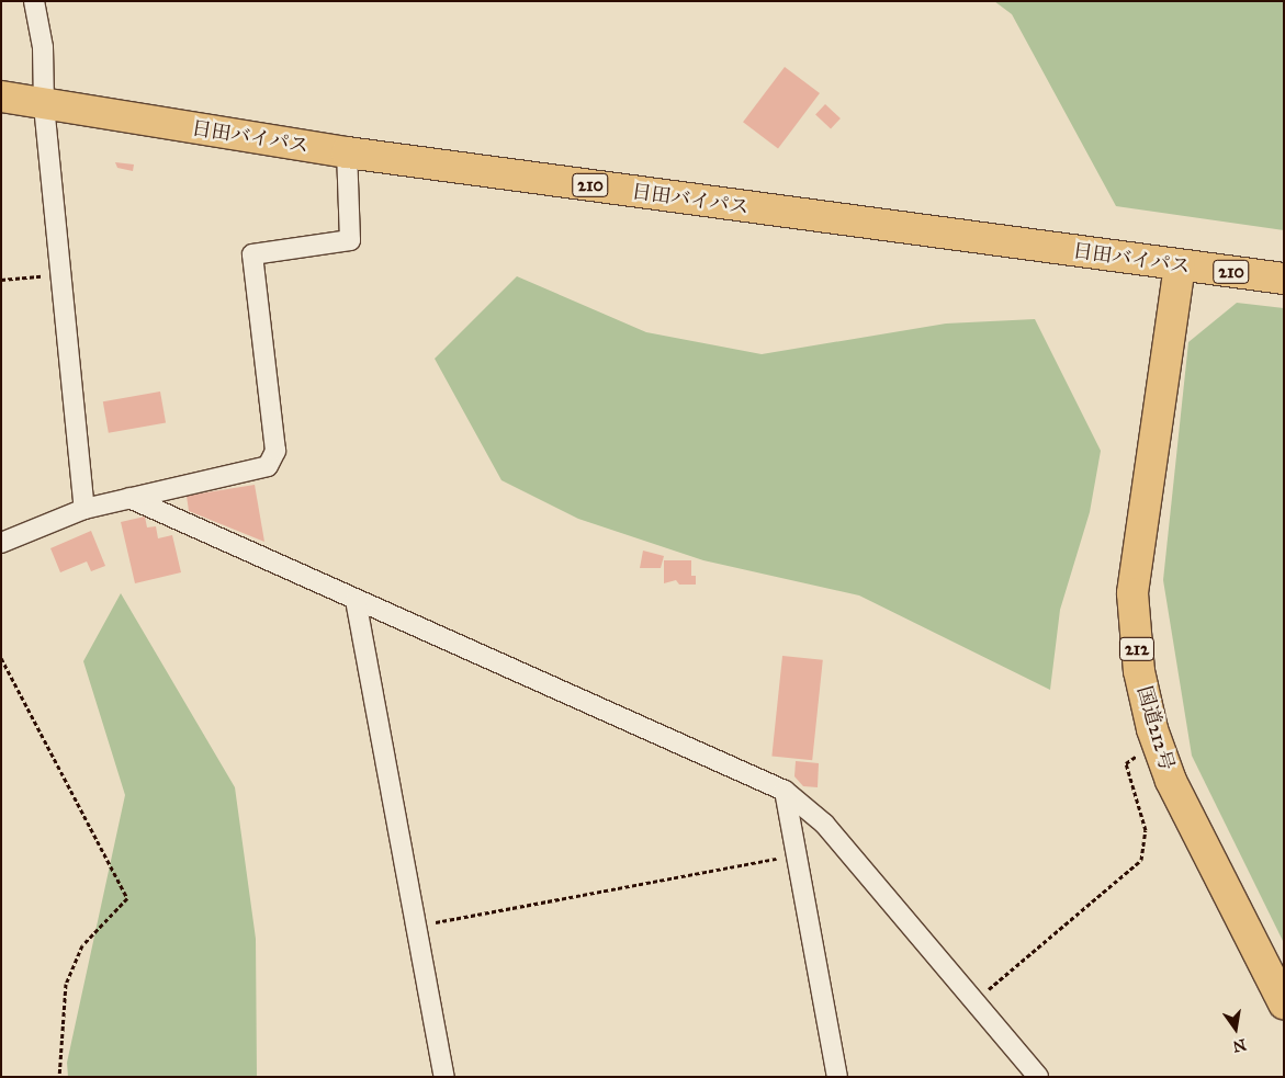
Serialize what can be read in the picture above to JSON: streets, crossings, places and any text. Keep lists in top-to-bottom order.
{
  "streets": {
    "highway": [
      "日田バイパス",
      "210",
      "212",
      "国道212号"
    ]
  },
  "crossings": [
    ["日田バイパス", "国道212号"]
  ],
  "north": "bottom"
}
